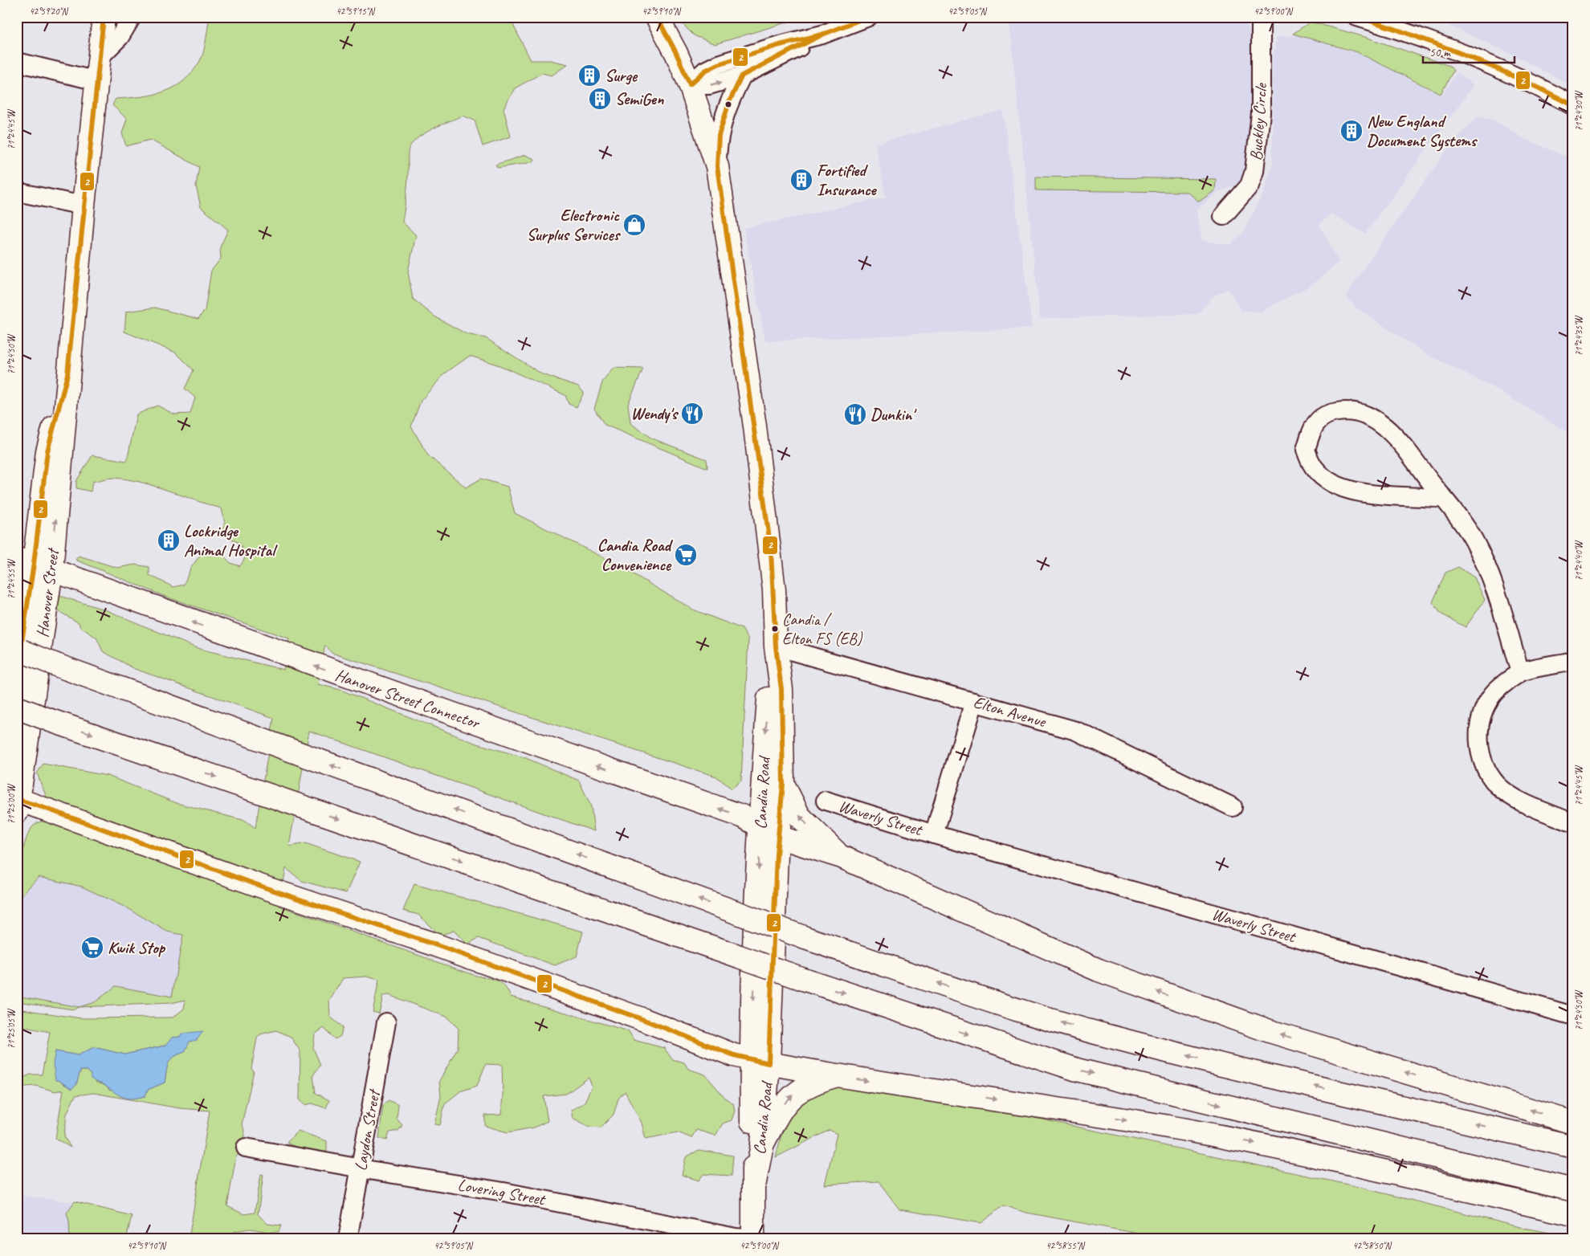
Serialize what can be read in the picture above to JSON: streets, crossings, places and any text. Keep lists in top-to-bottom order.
{
  "streets": {
    "main road": ["Hanover Street", "Hanover Street Connector", "Candia Road"],
    "street": [
      "Buckley Circle",
      "Elton Avenue",
      "Waverly Street",
      "Laydon Street",
      "Lovering Street"
    ]
  },
  "crossings": [
    ["Hanover Street", "Hanover Street Connector"],
    ["Hanover Street Connector", "Candia Road"],
    ["Elton Avenue", "Candia Road"],
    ["Elton Avenue", "Waverly Street"],
    ["Candia Road", "Lovering Street"],
    ["Laydon Street", "Lovering Street"]
  ],
  "places": {
    "building": [
      "Surge",
      "SemiGen",
      "New England Document Systems",
      "Fortified Insurance",
      "Lockridge Animal Hospital"
    ],
    "shop": ["Electronic Surplus Services"],
    "restaurant": ["Wendy's", "Dunkin'"],
    "supermarket": ["Candia Road Convenience", "Kwik Stop"],
    "other": ["Candia / Elton FS (EB)"]
  },
  "lines": ["transit line 2"],
  "scale_bar": "50 m",
  "coordinates": [
    "42°59'20\"N",
    "42°59'15\"N",
    "42°59'10\"N",
    "42°59'05\"N",
    "42°59'00\"N",
    "71°24'30\"W",
    "71°24'45\"W",
    "71°24'35\"W",
    "71°24'50\"W",
    "71°24'40\"W",
    "71°24'55\"W",
    "71°25'00\"W",
    "71°25'05\"W",
    "42°58'55\"N",
    "42°58'50\"N"
  ]
}
